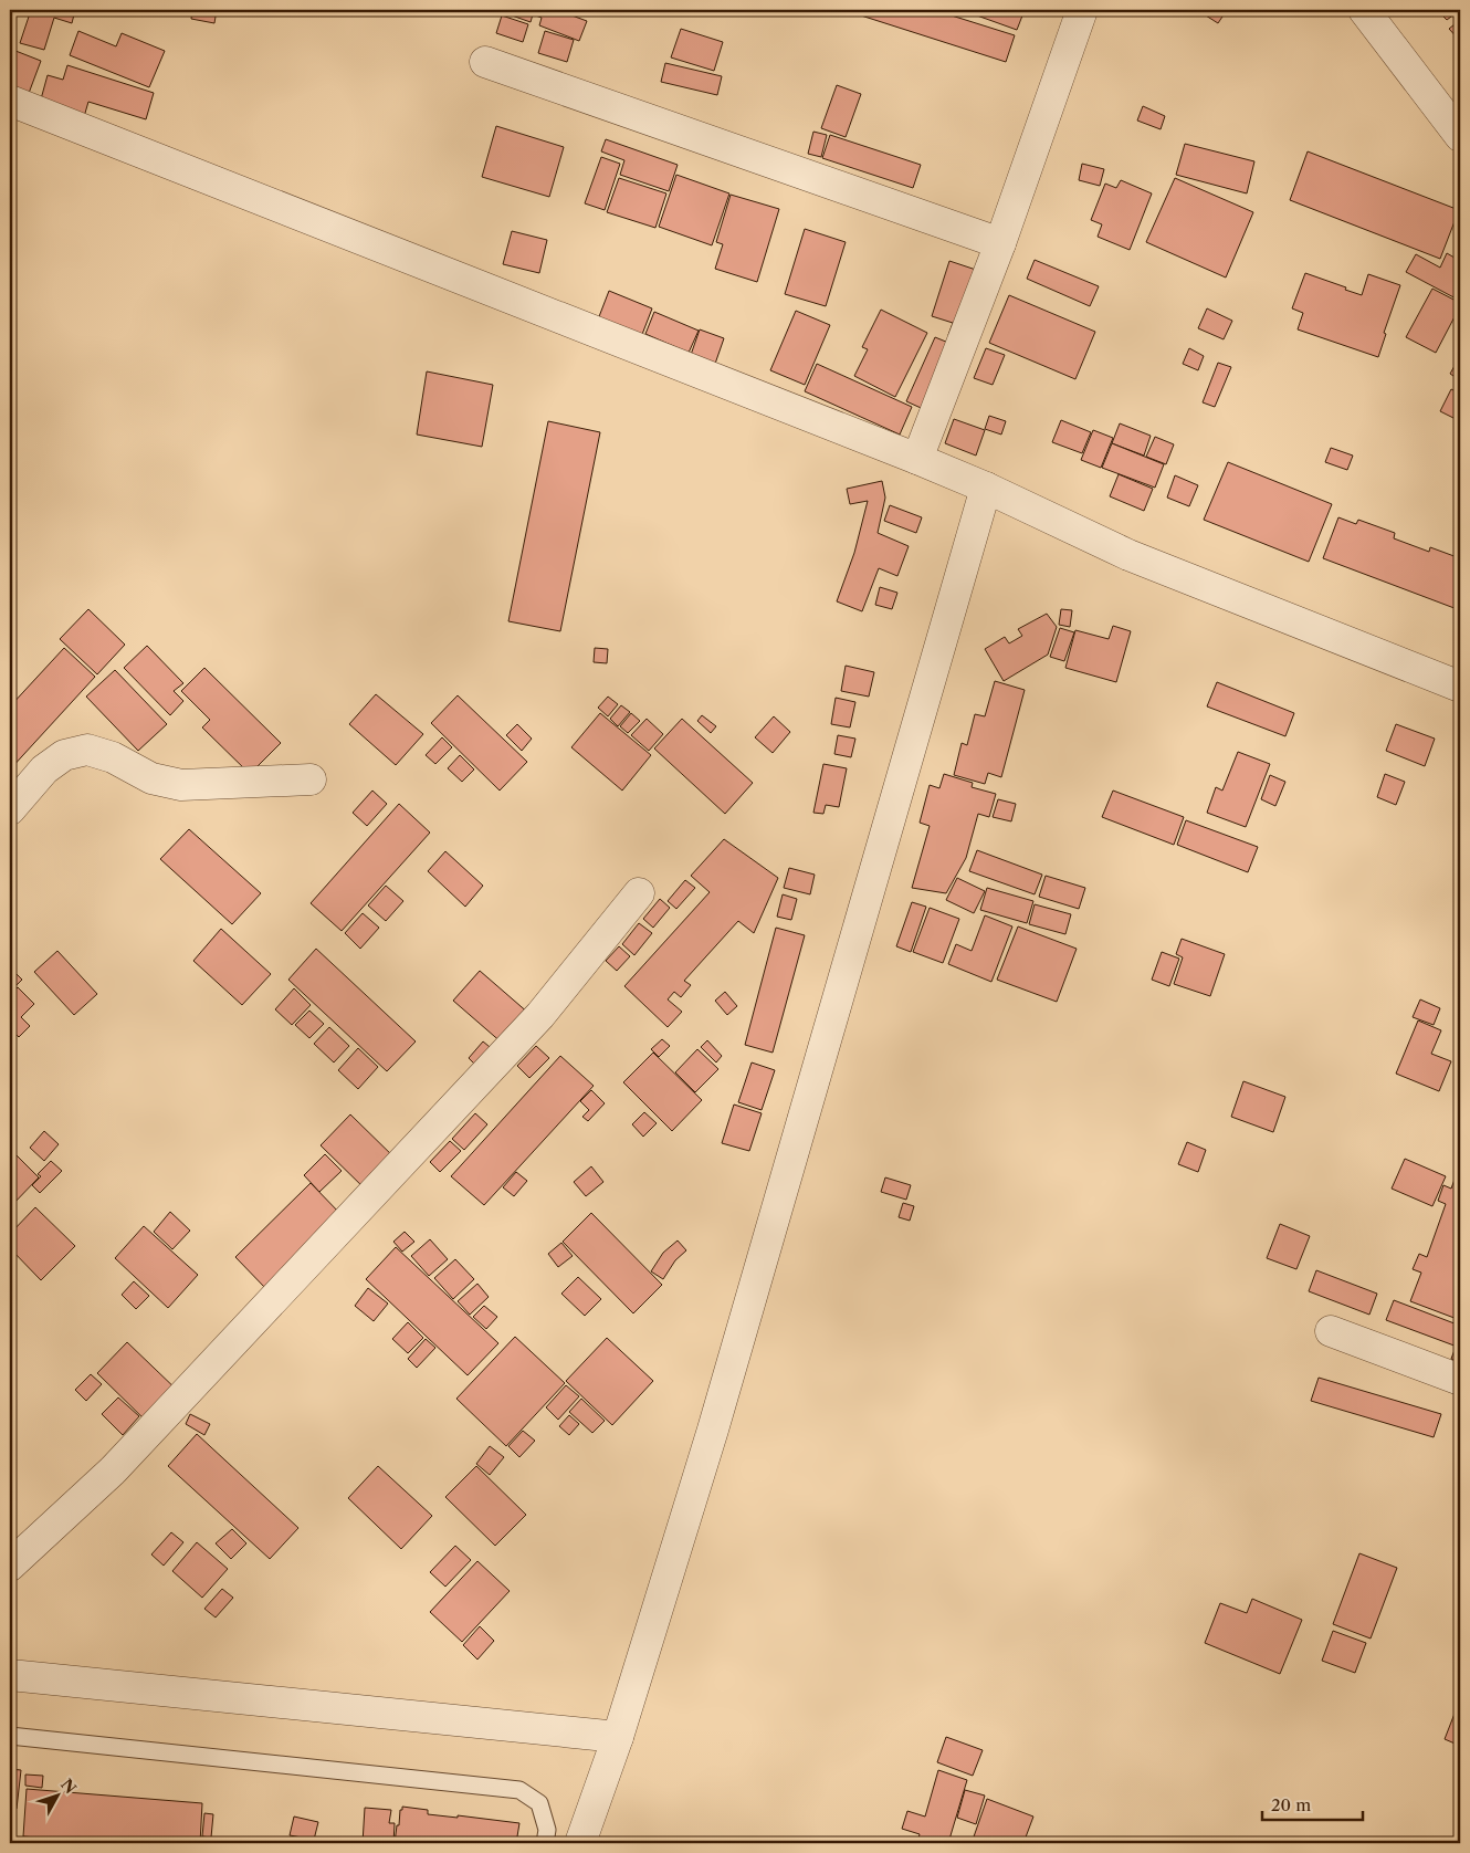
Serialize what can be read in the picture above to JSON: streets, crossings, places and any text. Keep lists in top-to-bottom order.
{
  "scale_bar": "20 m",
  "north": "top right"
}
